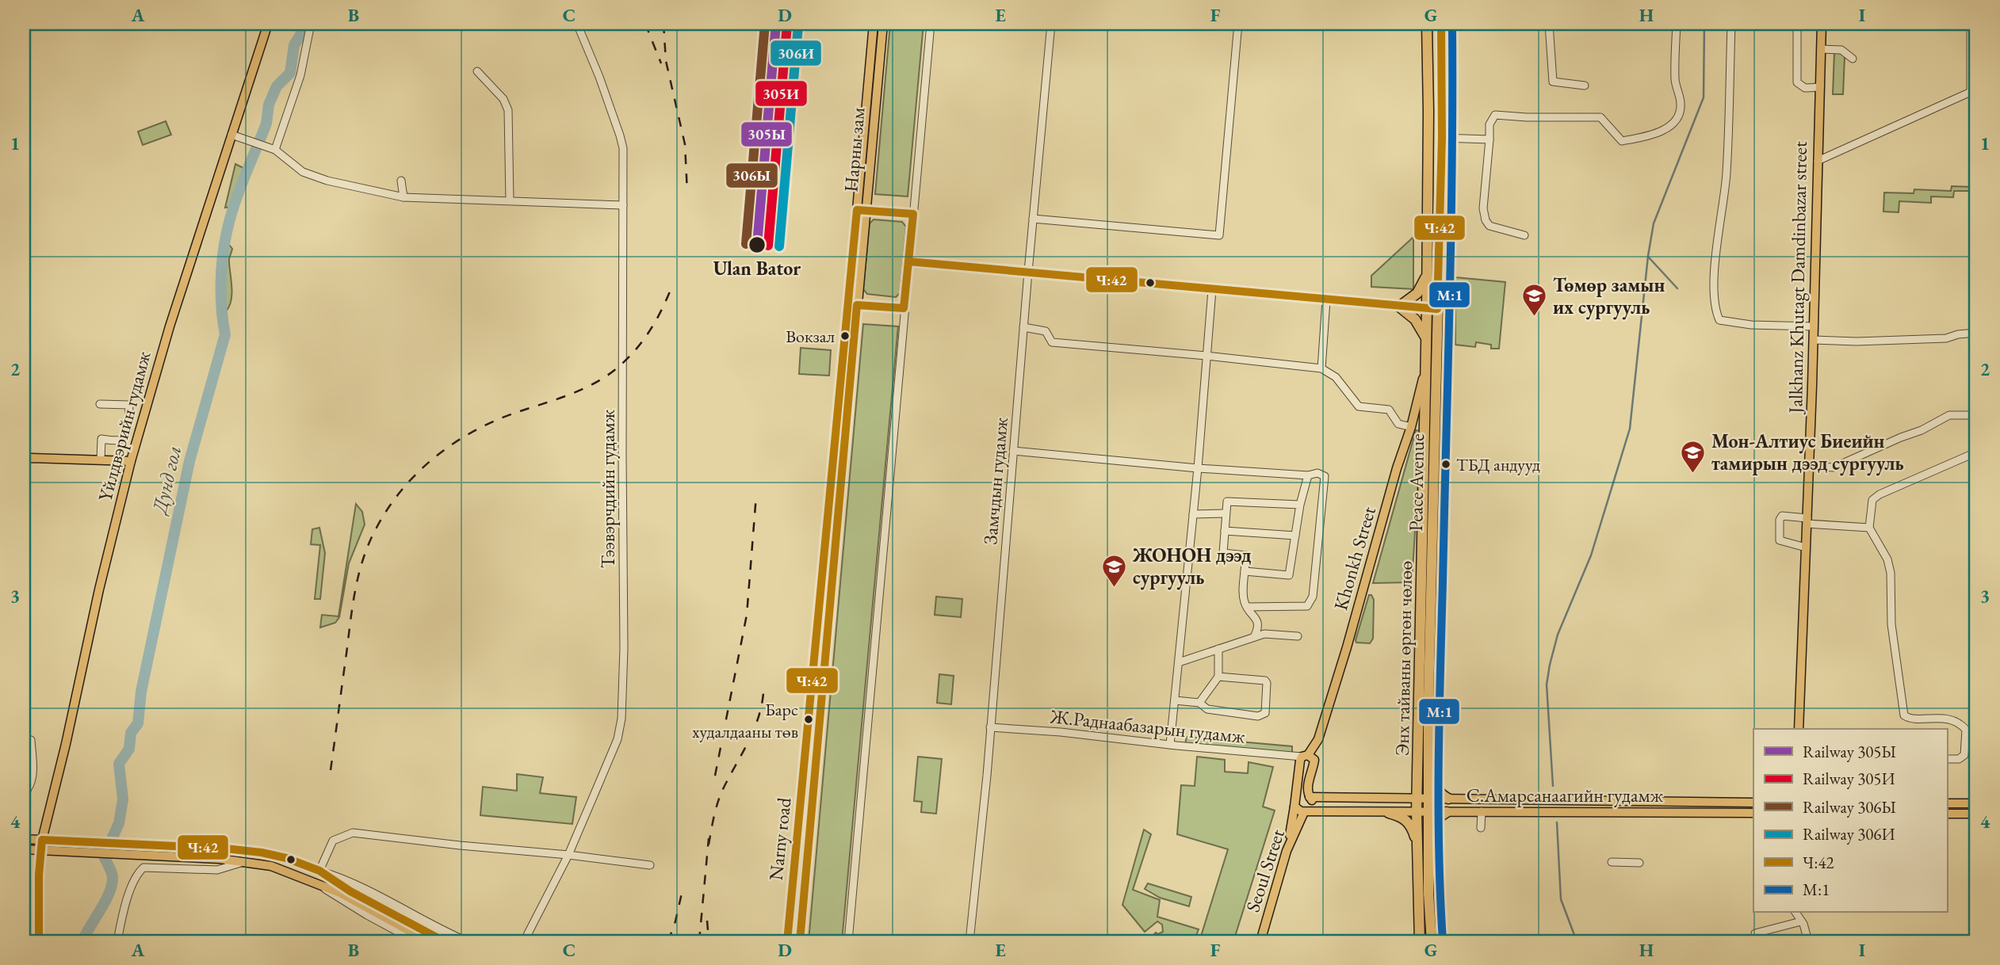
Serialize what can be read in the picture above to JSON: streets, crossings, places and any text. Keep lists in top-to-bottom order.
{
  "streets": {
    "highway": ["Peace Avenue", "Энх тайваны өргөн чөлөө"],
    "main road": [
      "Нарны зам",
      "Jalkhanz Khutagt Damdinbazar street",
      "Yйлдвэрийн гудамж",
      "Khonkh Street",
      "С.Амарсанаагийн гудамж",
      "Narny road",
      "Seoul Street"
    ],
    "street": ["Замчдын гудамж", "Тээвэрчдийн гудамж", "Ж.Раднаабазарын гудамж"]
  },
  "crossings": [
    ["Нарны зам", "Narny road"],
    ["Замчдын гудамж", "Ж.Раднаабазарын гудамж"],
    ["Peace Avenue", "Энх тайваны өргөн чөлөө"],
    ["Peace Avenue", "С.Амарсанаагийн гудамж"],
    ["Khonkh Street", "Энх тайваны өргөн чөлөө"],
    ["Khonkh Street", "Ж.Раднаабазарын гудамж"],
    ["Энх тайваны өргөн чөлөө", "С.Амарсанаагийн гудамж"],
    ["С.Амарсанаагийн гудамж", "Seoul Street"]
  ],
  "water": ["Дунд гол"],
  "places": {
    "other": [
      "Ulan Bator",
      "Вокзал",
      "ТБД андууд",
      "Барс худалдааны төв"
    ],
    "school or university": ["Төмөр замын их сургууль", "Мон-Алтиус Биеийн тамирын дээд сургууль", "ЖОНОН дээд сургууль"]
  },
  "lines": [
    "rail line 305Ы",
    "rail line 306Ы",
    "transit line Ч:42",
    "transit line М:1",
    "rail line 305И",
    "rail line 306И"
  ],
  "legend": [
    "Railway 305Ы",
    "Railway 305И",
    "Railway 306Ы",
    "Railway 306И",
    "Ч:42",
    "М:1"
  ],
  "grid": {
    "columns": [
      "A",
      "B",
      "C",
      "D",
      "E",
      "F",
      "G",
      "H",
      "I"
    ],
    "rows": [
      "1",
      "2",
      "3",
      "4"
    ]
  }
}
